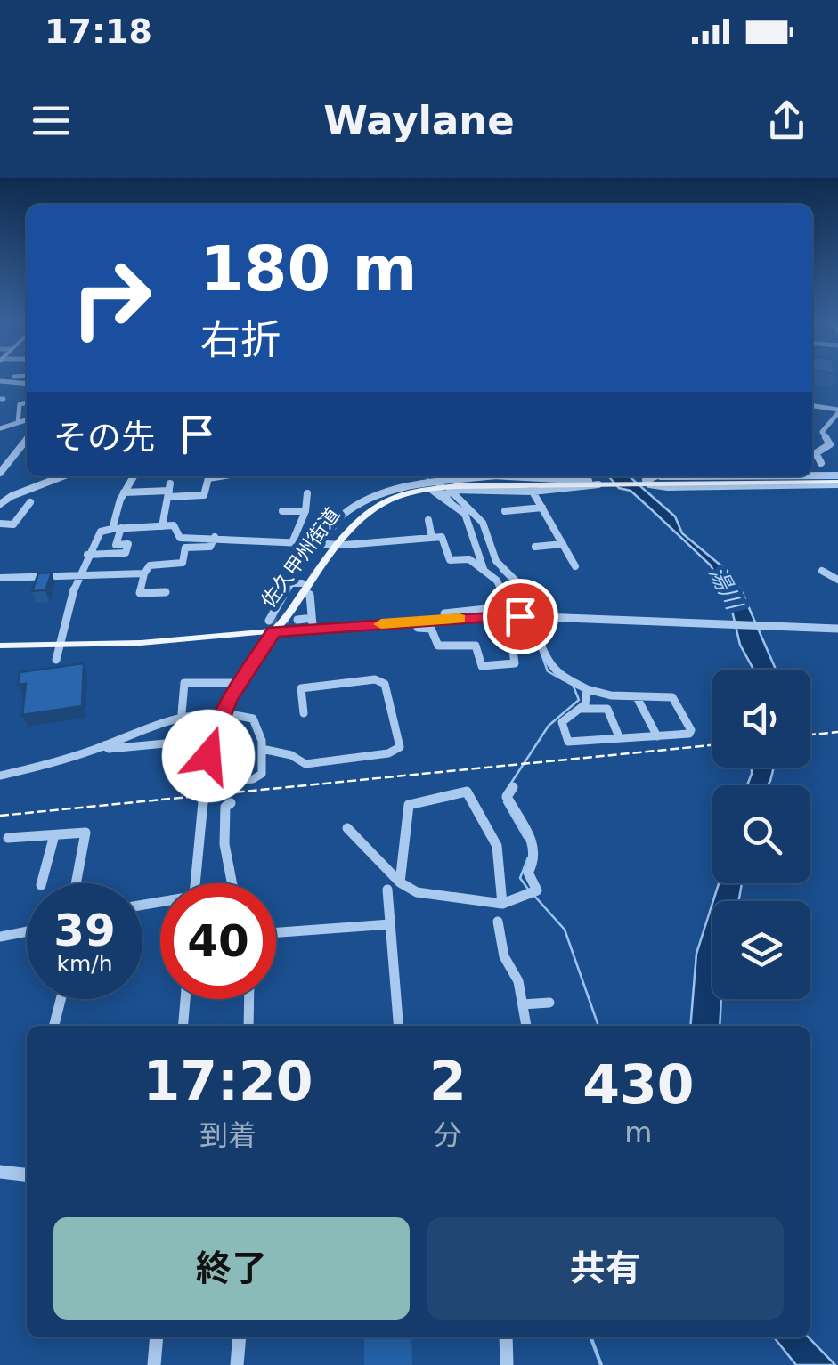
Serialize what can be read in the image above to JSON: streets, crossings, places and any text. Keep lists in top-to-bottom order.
{
  "streets": {
    "main road": ["佐久甲州街道"]
  },
  "water": ["湯川"],
  "page": {
    "status": "17:18",
    "header": "Waylane",
    "turn": ["180 m", "右折"],
    "then": "その先",
    "speed": "39 km/h",
    "limit": "40",
    "eta": [
      "17:20",
      "到着",
      "2",
      "分",
      "430",
      "m"
    ],
    "buttons": ["終了", "共有"]
  }
}
